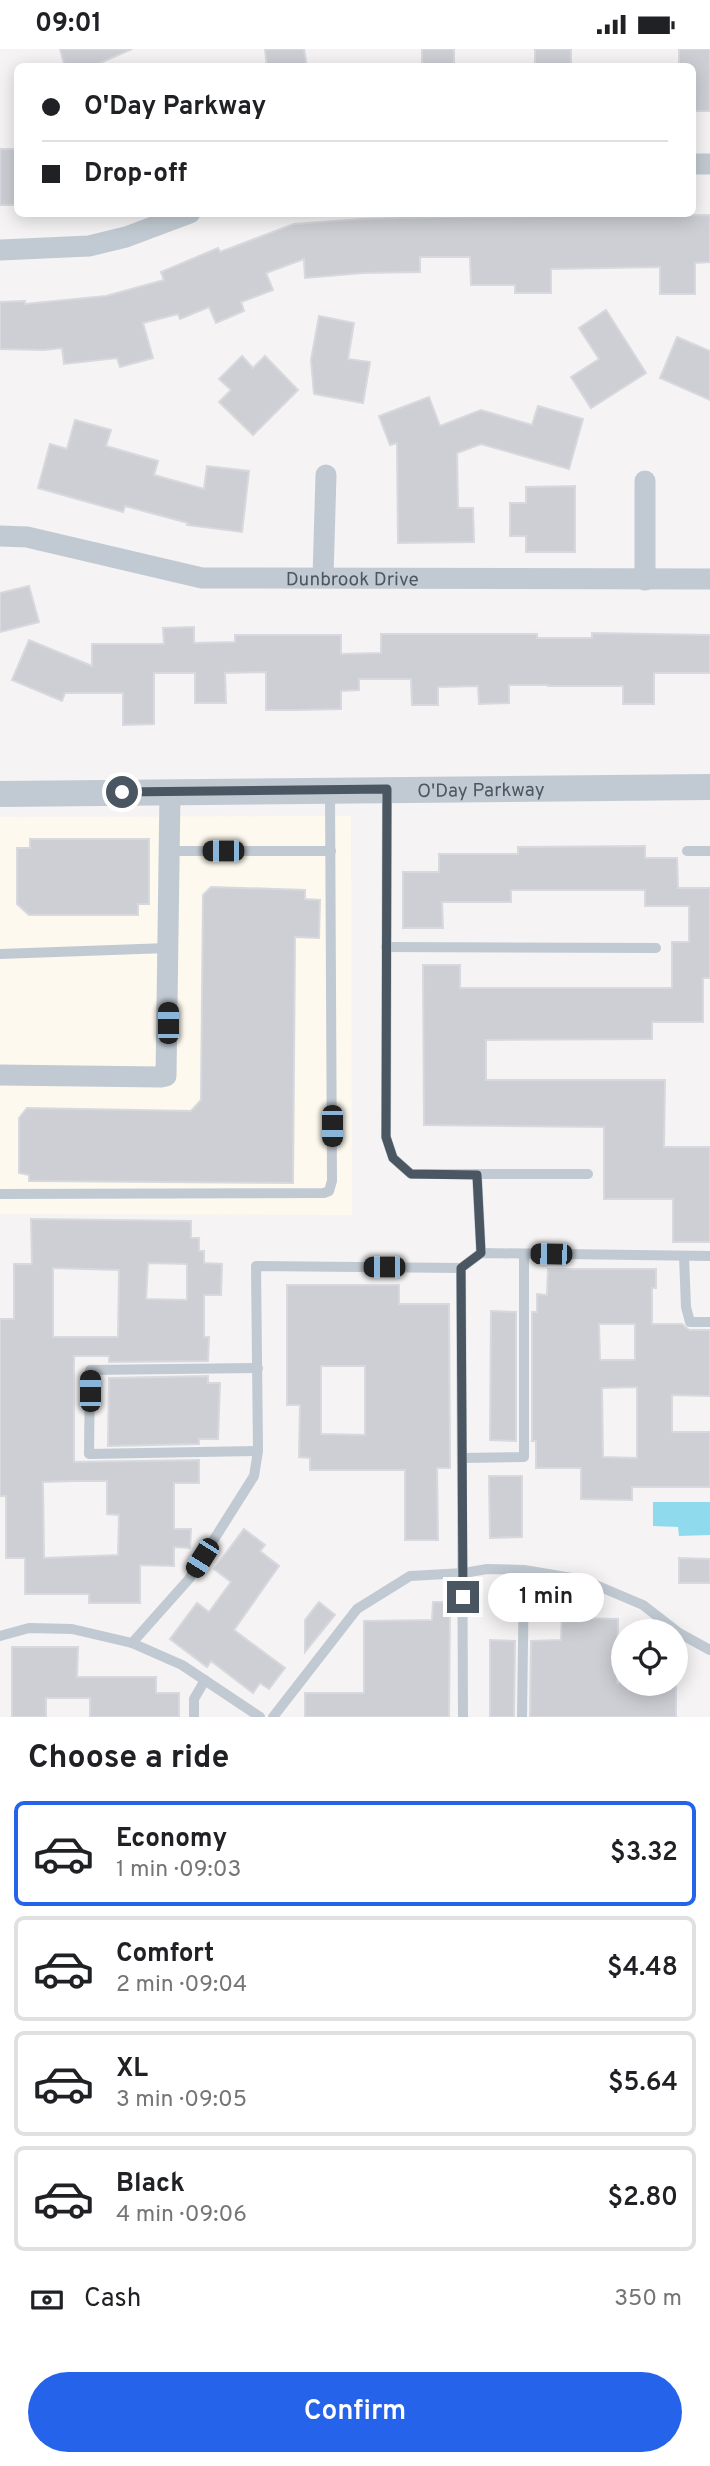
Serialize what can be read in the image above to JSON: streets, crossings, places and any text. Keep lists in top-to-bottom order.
{
  "streets": {
    "street": ["Dunbrook Drive", "O'Day Parkway"]
  },
  "page": {
    "status": "09:01",
    "banner": ["O'Day Parkway", "Drop-off"],
    "bubble": "1 min",
    "heading": "Choose a ride",
    "list": [
      {
        "name": "Economy",
        "note": "1 min · 09:03",
        "value": "$3.32"
      },
      {
        "name": "Comfort",
        "note": "2 min · 09:04",
        "value": "$4.48"
      },
      {
        "name": "XL",
        "note": "3 min · 09:05",
        "value": "$5.64"
      },
      {
        "name": "Black",
        "note": "4 min · 09:06",
        "value": "$2.80"
      }
    ],
    "pay": ["Cash", "350 m"],
    "buttons": "Confirm"
  }
}
